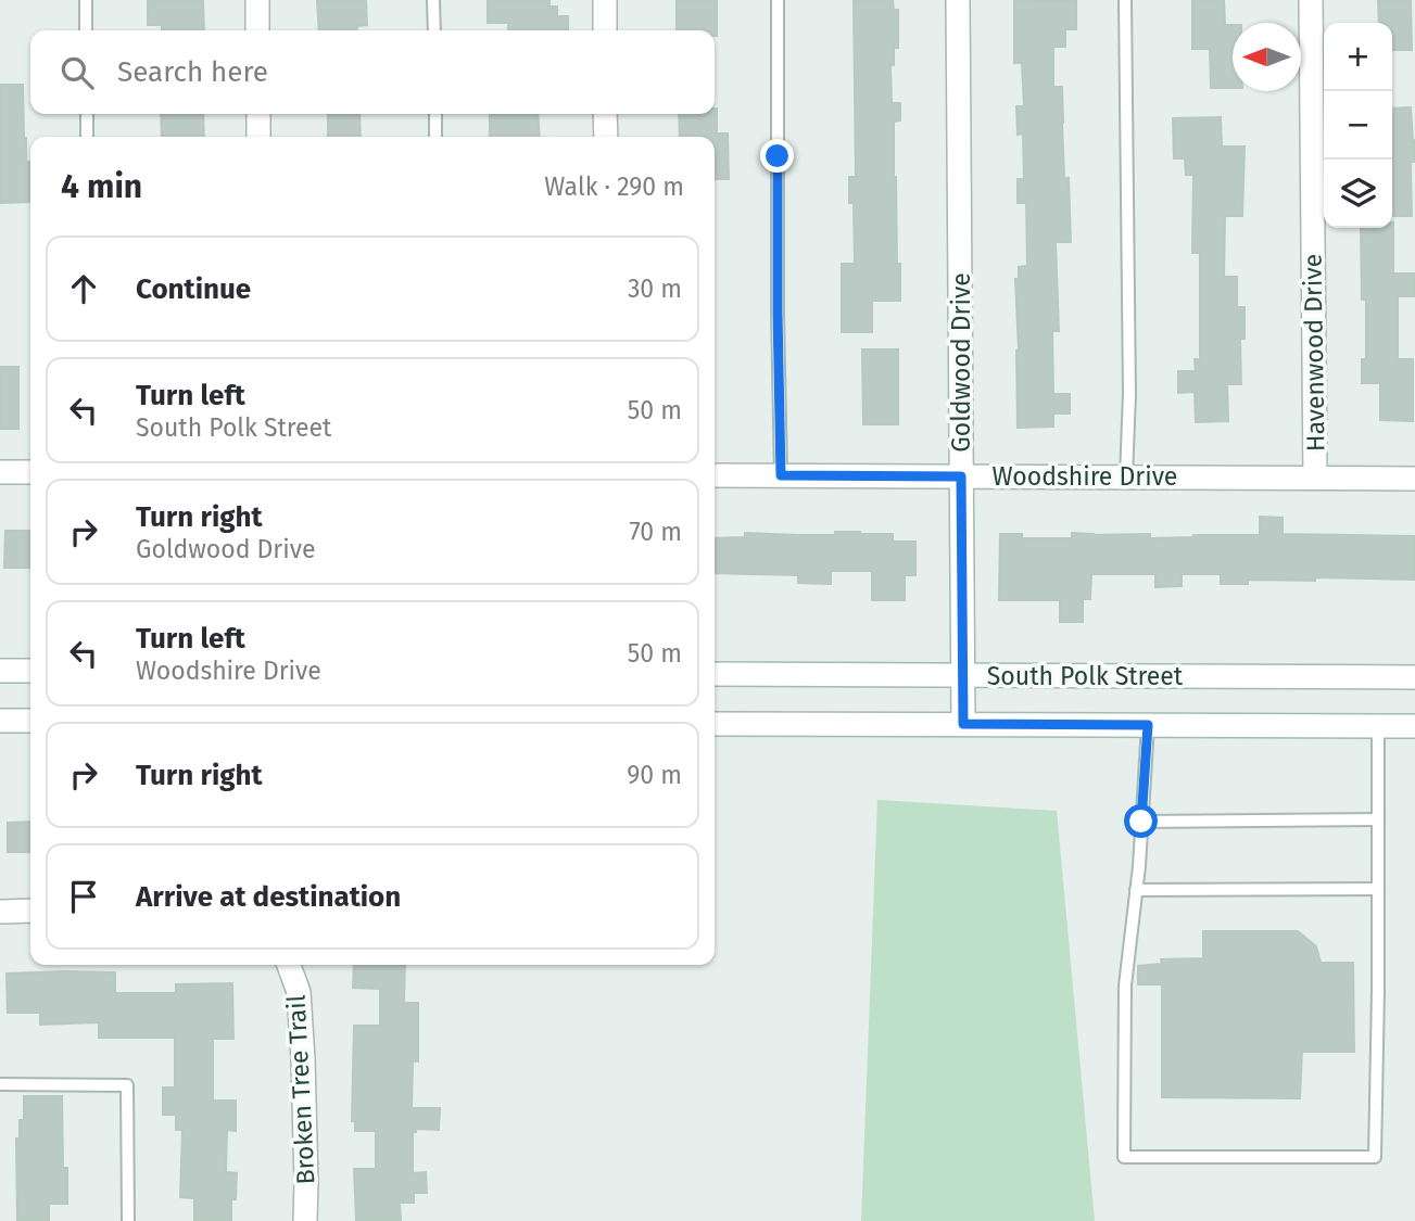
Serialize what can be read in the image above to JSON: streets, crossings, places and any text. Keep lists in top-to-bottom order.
{
  "streets": {
    "street": [
      "Havenwood Drive",
      "Goldwood Drive",
      "Woodshire Drive",
      "South Polk Street",
      "Broken Tree Trail"
    ]
  },
  "crossings": [
    ["Havenwood Drive", "Woodshire Drive"],
    ["Goldwood Drive", "Woodshire Drive"],
    ["Goldwood Drive", "South Polk Street"]
  ],
  "north": "left",
  "page": {
    "map_buttons": ["+", "−"],
    "search": "Search here",
    "heading": ["4 min", "Walk · 290 m"],
    "list": [
      ["Continue", "30 m"],
      ["Turn left", "South Polk Street", "50 m"],
      ["Turn right", "Goldwood Drive", "70 m"],
      ["Turn left", "Woodshire Drive", "50 m"],
      ["Turn right", "90 m"],
      "Arrive at destination"
    ]
  }
}
